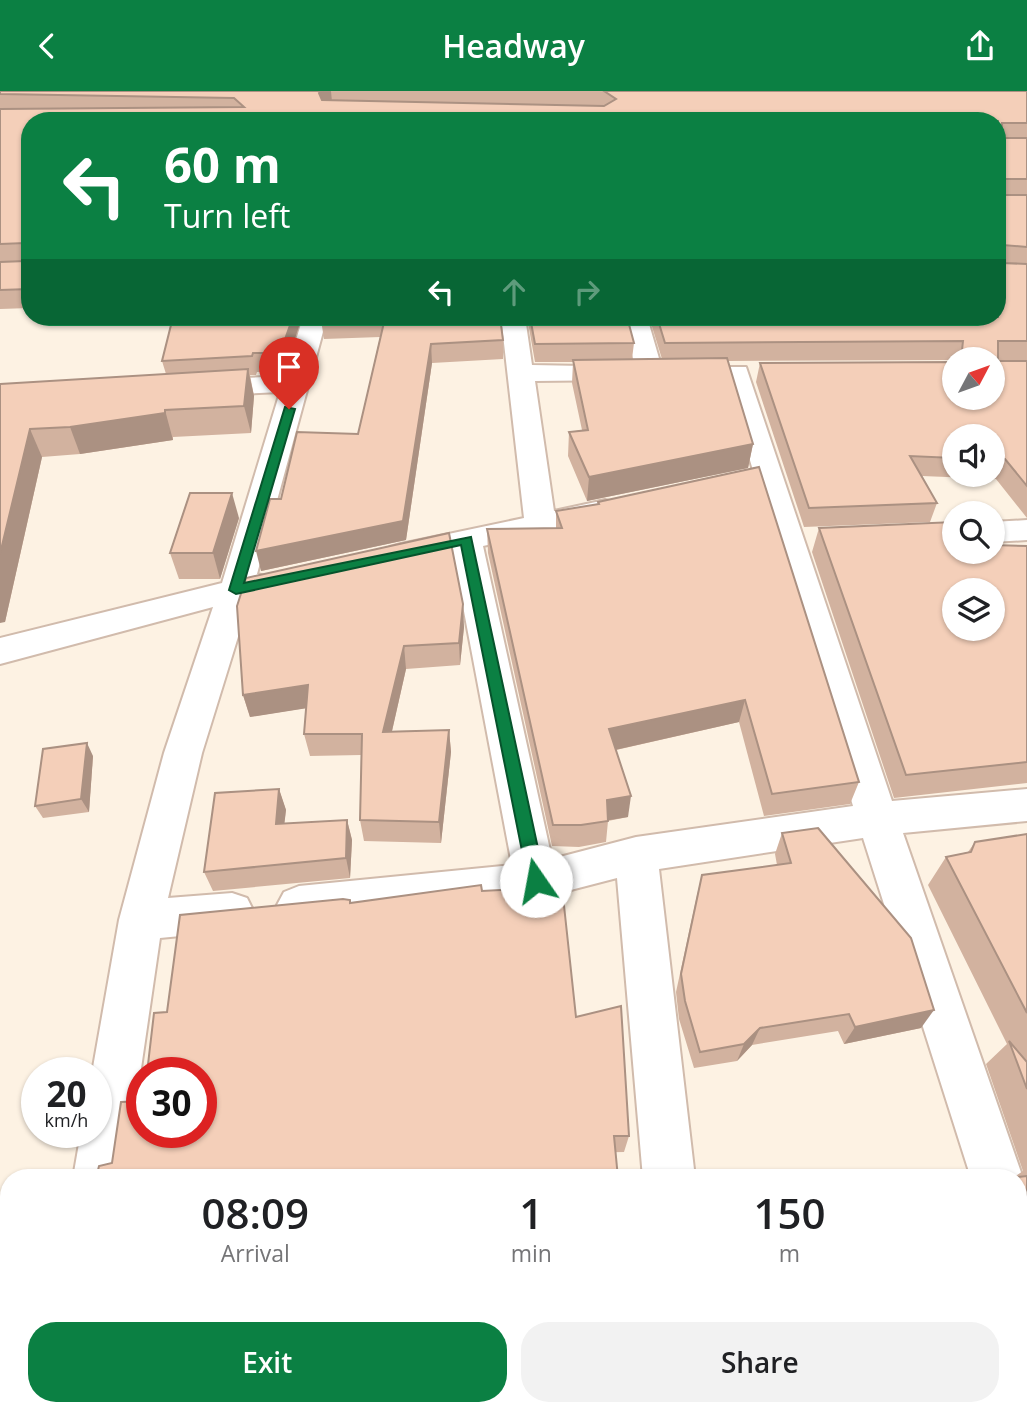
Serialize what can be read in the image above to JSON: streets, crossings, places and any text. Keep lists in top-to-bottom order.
{
  "north": "top right",
  "page": {
    "header": "Headway",
    "turn": ["60 m", "Turn left"],
    "speed": "20 km/h",
    "limit": "30",
    "eta": [
      "08:09",
      "Arrival",
      "1",
      "min",
      "150",
      "m"
    ],
    "buttons": ["Exit", "Share"]
  }
}
